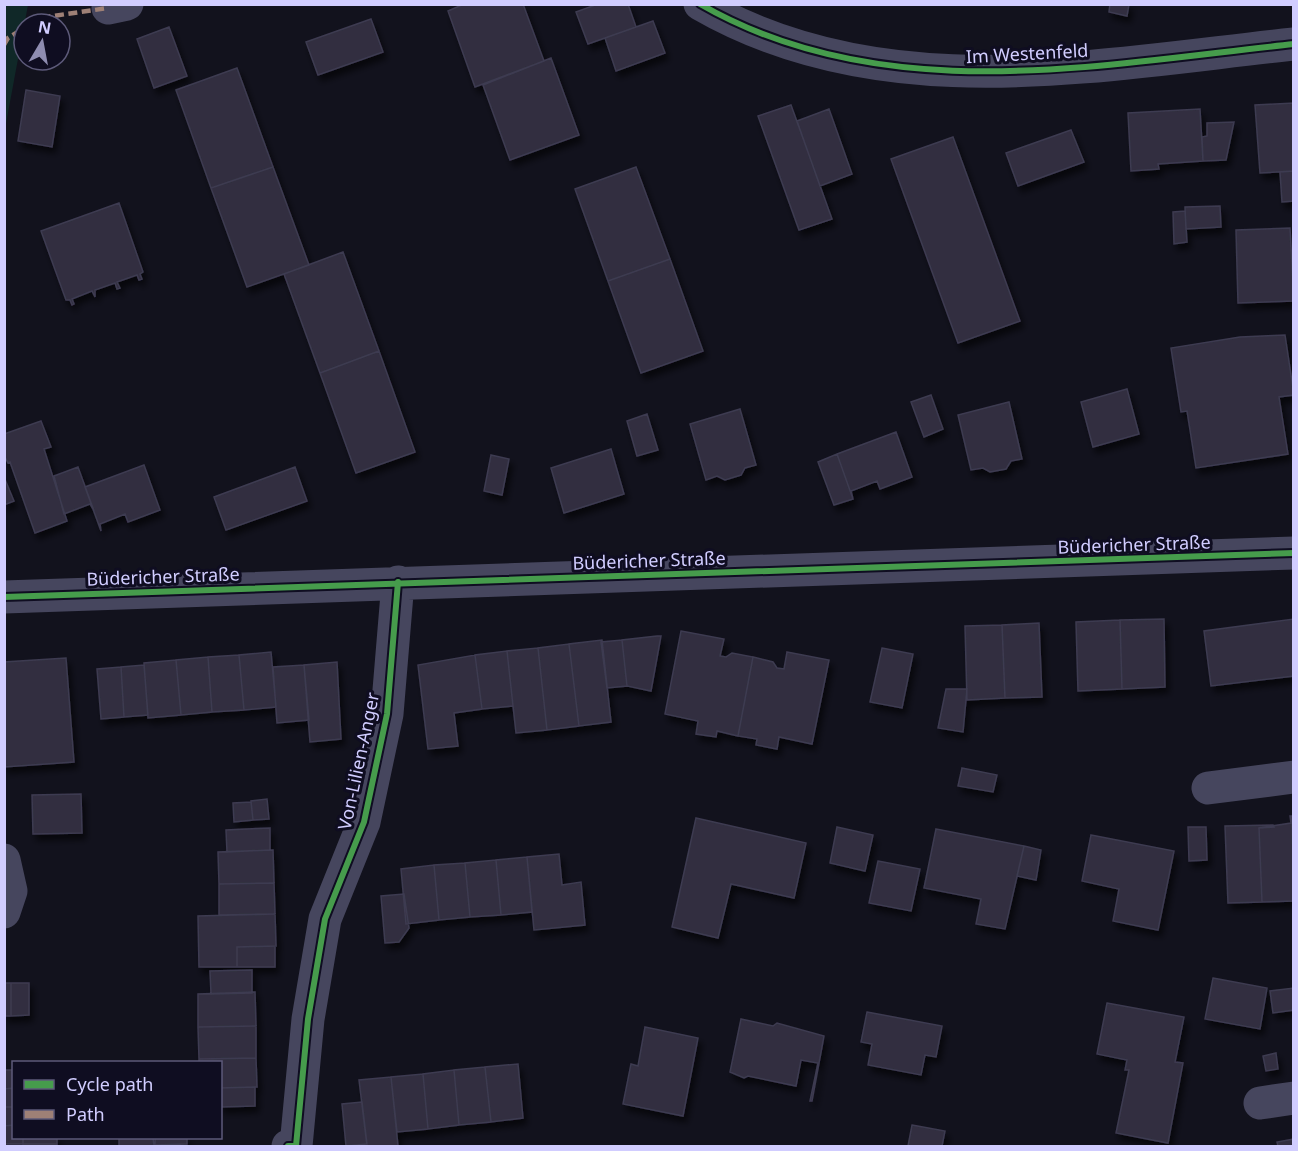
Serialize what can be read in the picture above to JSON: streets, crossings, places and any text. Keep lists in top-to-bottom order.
{
  "streets": {
    "street": ["Im Westenfeld", "Büdericher Straße", "Von-Lilien-Anger"]
  },
  "crossings": [
    ["Büdericher Straße", "Von-Lilien-Anger"]
  ],
  "legend": ["Cycle path", "Path"],
  "north": "top"
}
